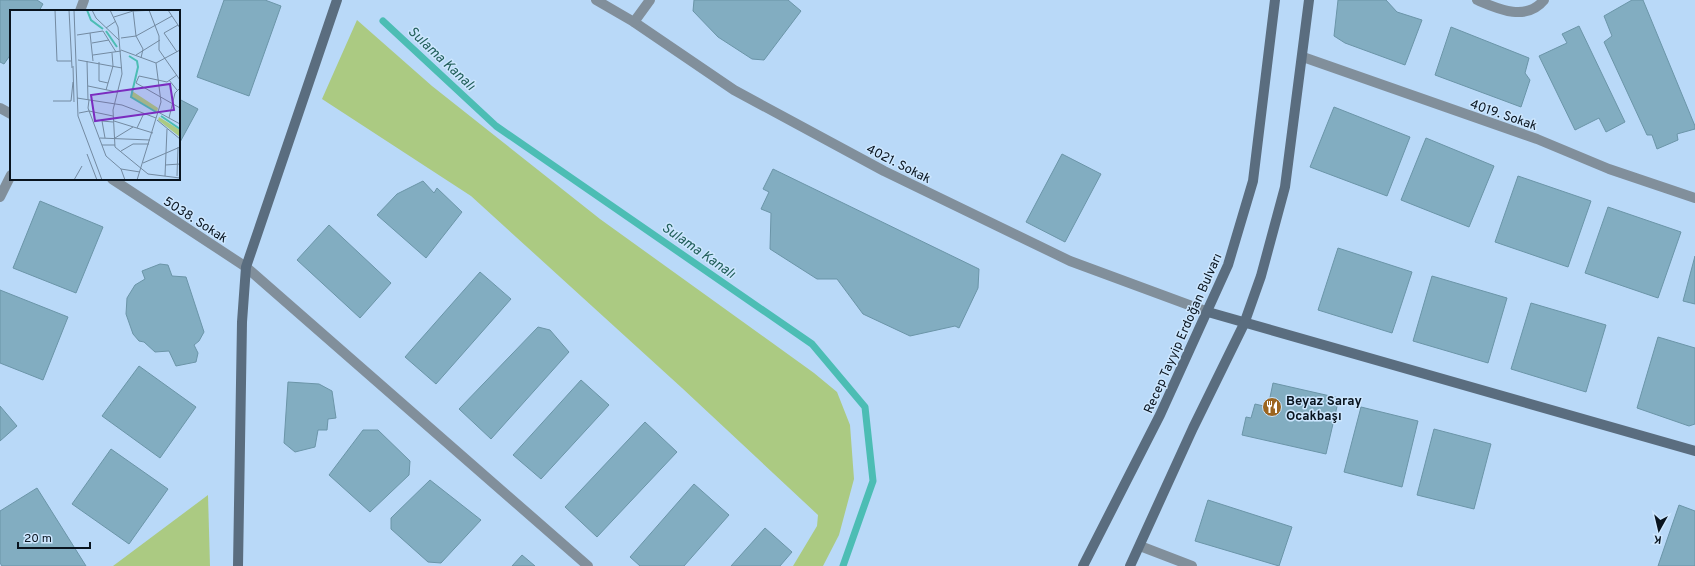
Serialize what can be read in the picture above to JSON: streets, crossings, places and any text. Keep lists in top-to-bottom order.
{
  "streets": {
    "main road": ["Recep Tayyip Erdoğan Bulvarı"],
    "street": ["4019. Sokak", "4021. Sokak", "5038. Sokak"]
  },
  "crossings": [
    ["4021. Sokak", "Recep Tayyip Erdoğan Bulvarı"]
  ],
  "water": ["Sulama Kanalı"],
  "places": {
    "restaurant": ["Beyaz Saray Ocakbaşı"]
  },
  "scale_bar": "20 m",
  "north": "bottom"
}
